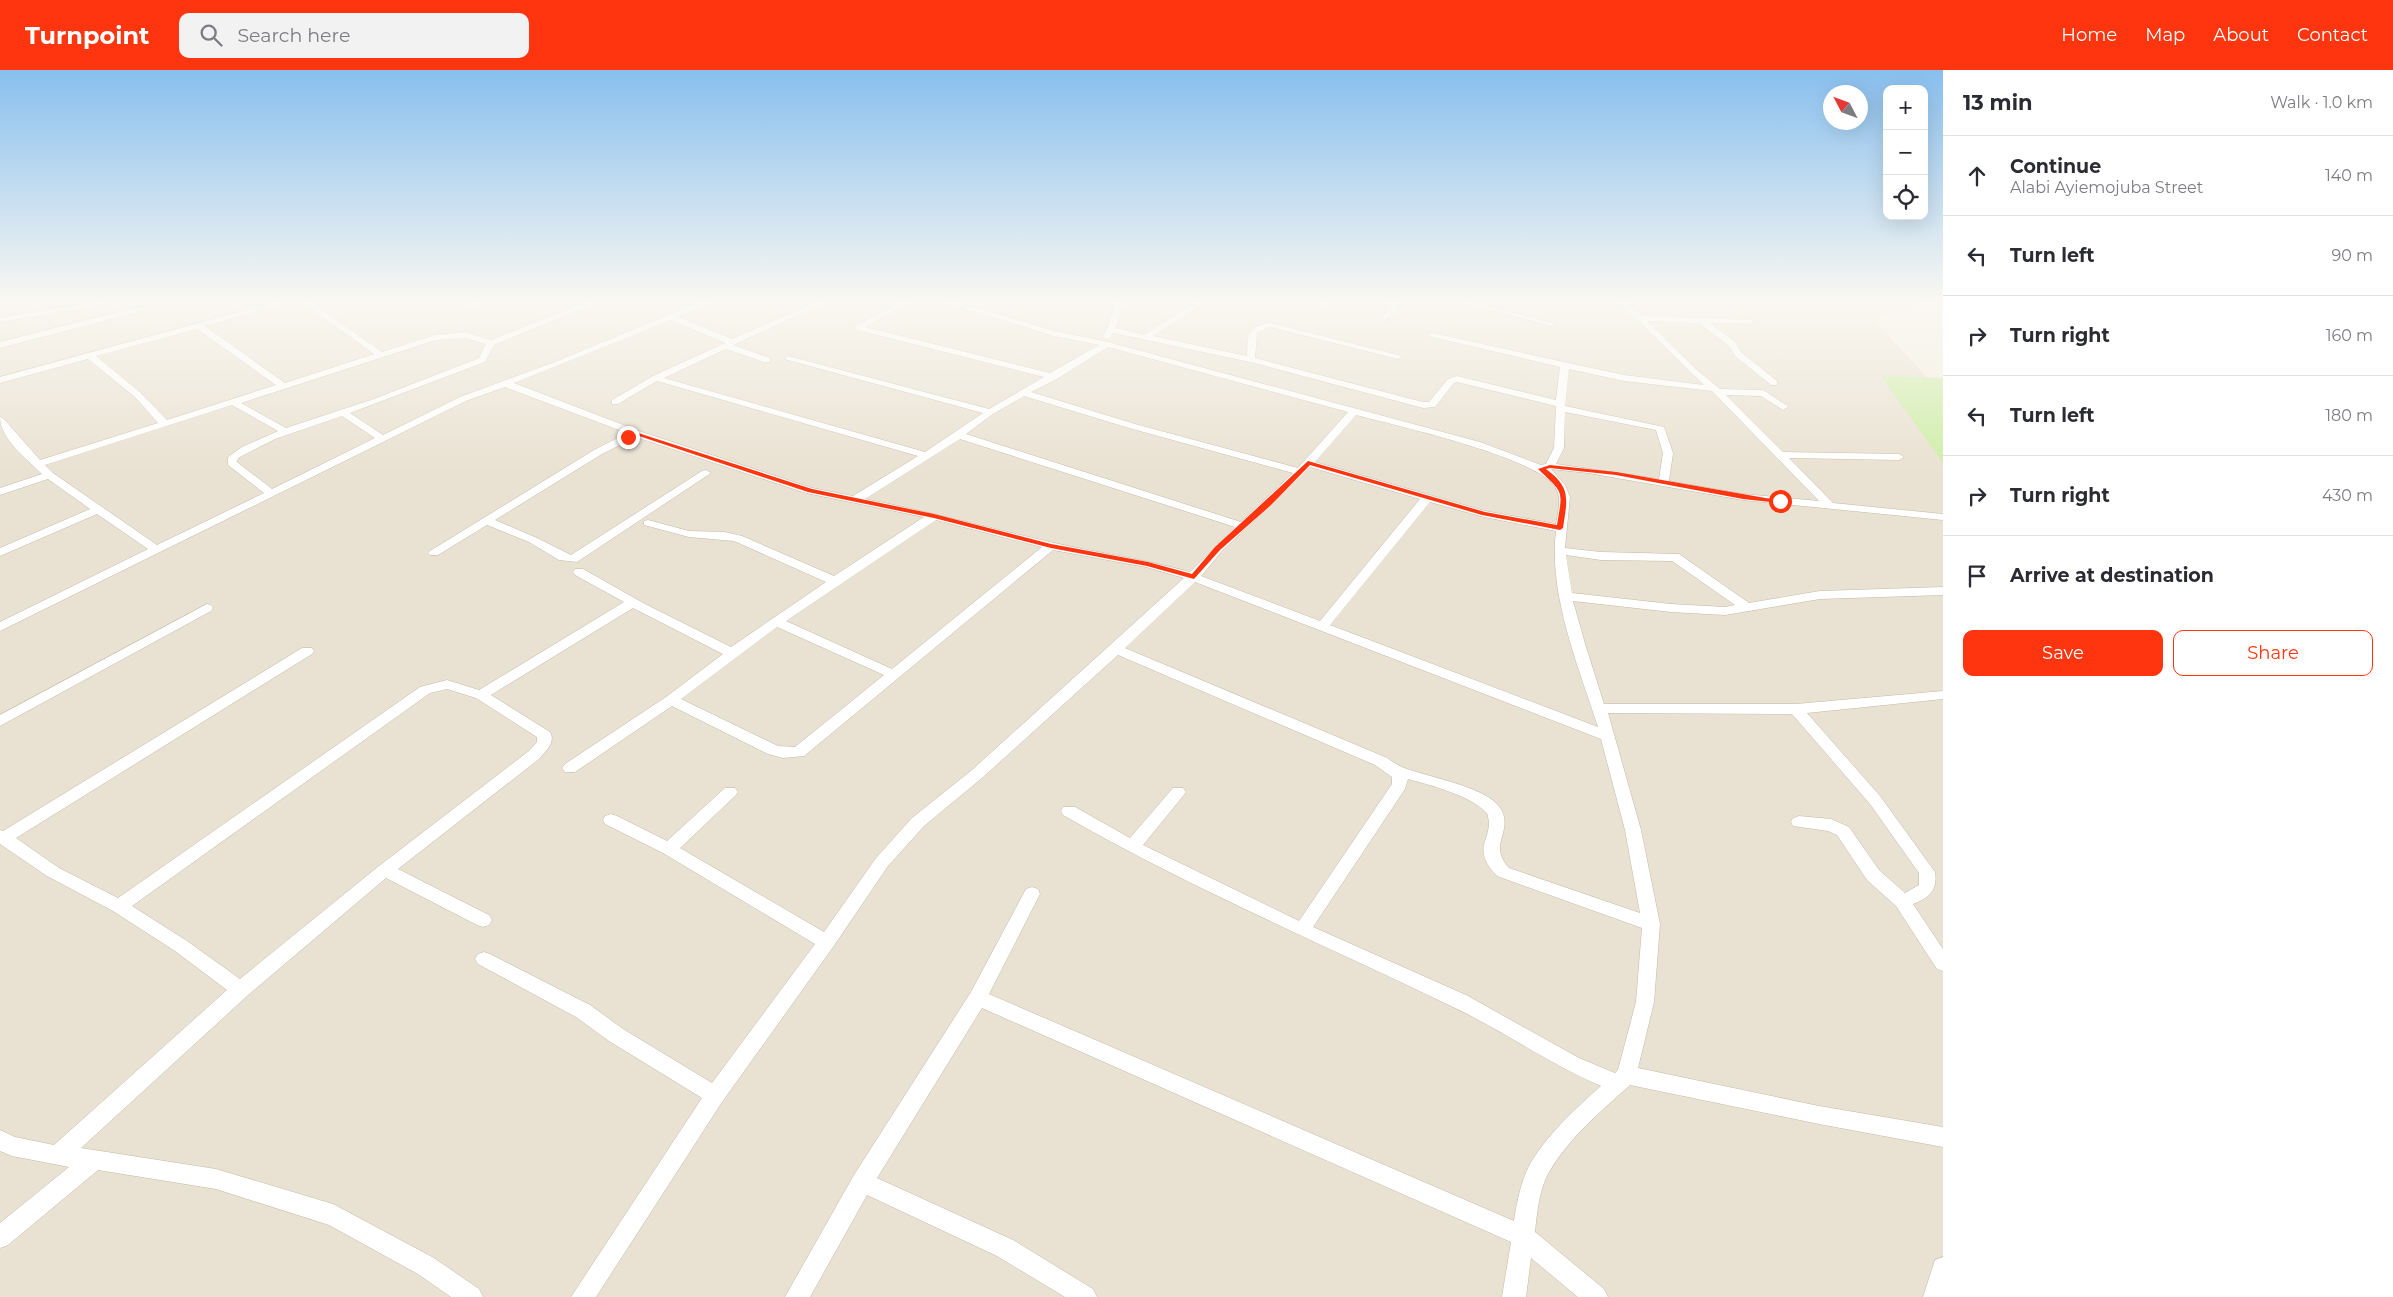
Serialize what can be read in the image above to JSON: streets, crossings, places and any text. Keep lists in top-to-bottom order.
{
  "north": "top left",
  "page": {
    "header": "Turnpoint",
    "search": "Search here",
    "nav": [
      "Home",
      "Map",
      "About",
      "Contact"
    ],
    "heading": ["13 min", "Walk · 1.0 km"],
    "map_buttons": ["+", "−"],
    "list": [
      ["Continue", "Alabi Ayiemojuba Street", "140 m"],
      ["Turn left", "90 m"],
      ["Turn right", "160 m"],
      ["Turn left", "180 m"],
      ["Turn right", "430 m"],
      "Arrive at destination"
    ],
    "buttons": ["Save", "Share"]
  }
}
